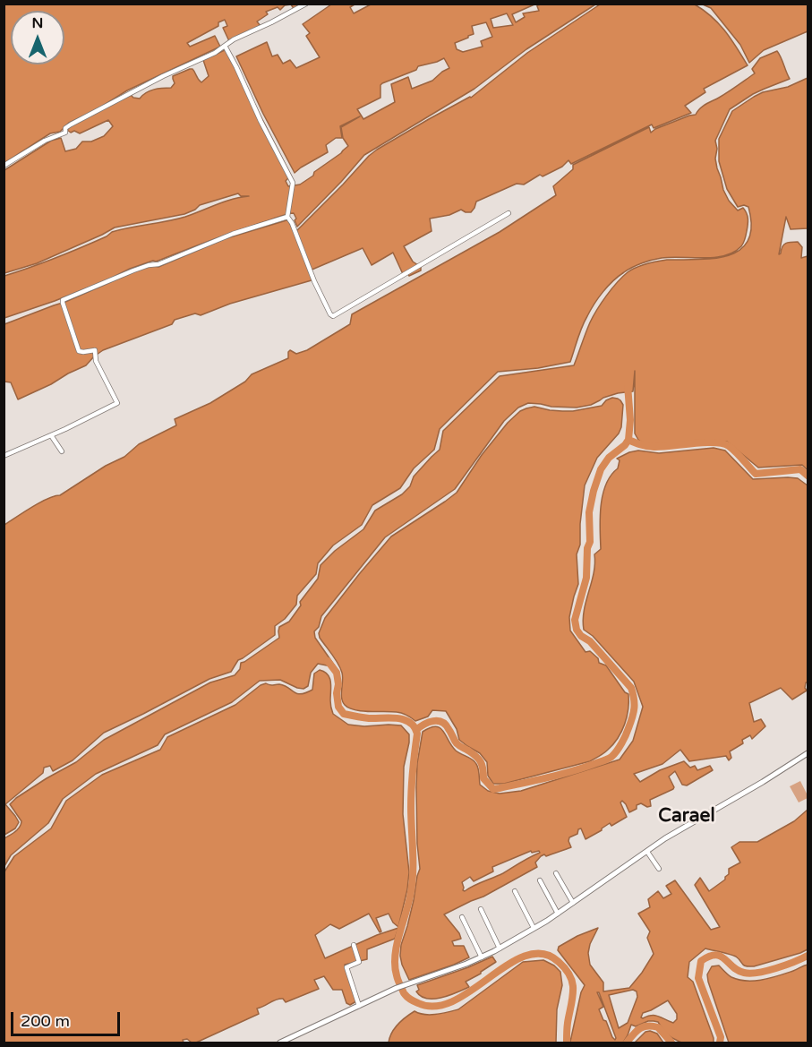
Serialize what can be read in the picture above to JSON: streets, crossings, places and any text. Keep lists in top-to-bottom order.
{
  "districts": ["Carael"],
  "scale_bar": "200 m",
  "north": "top"
}
